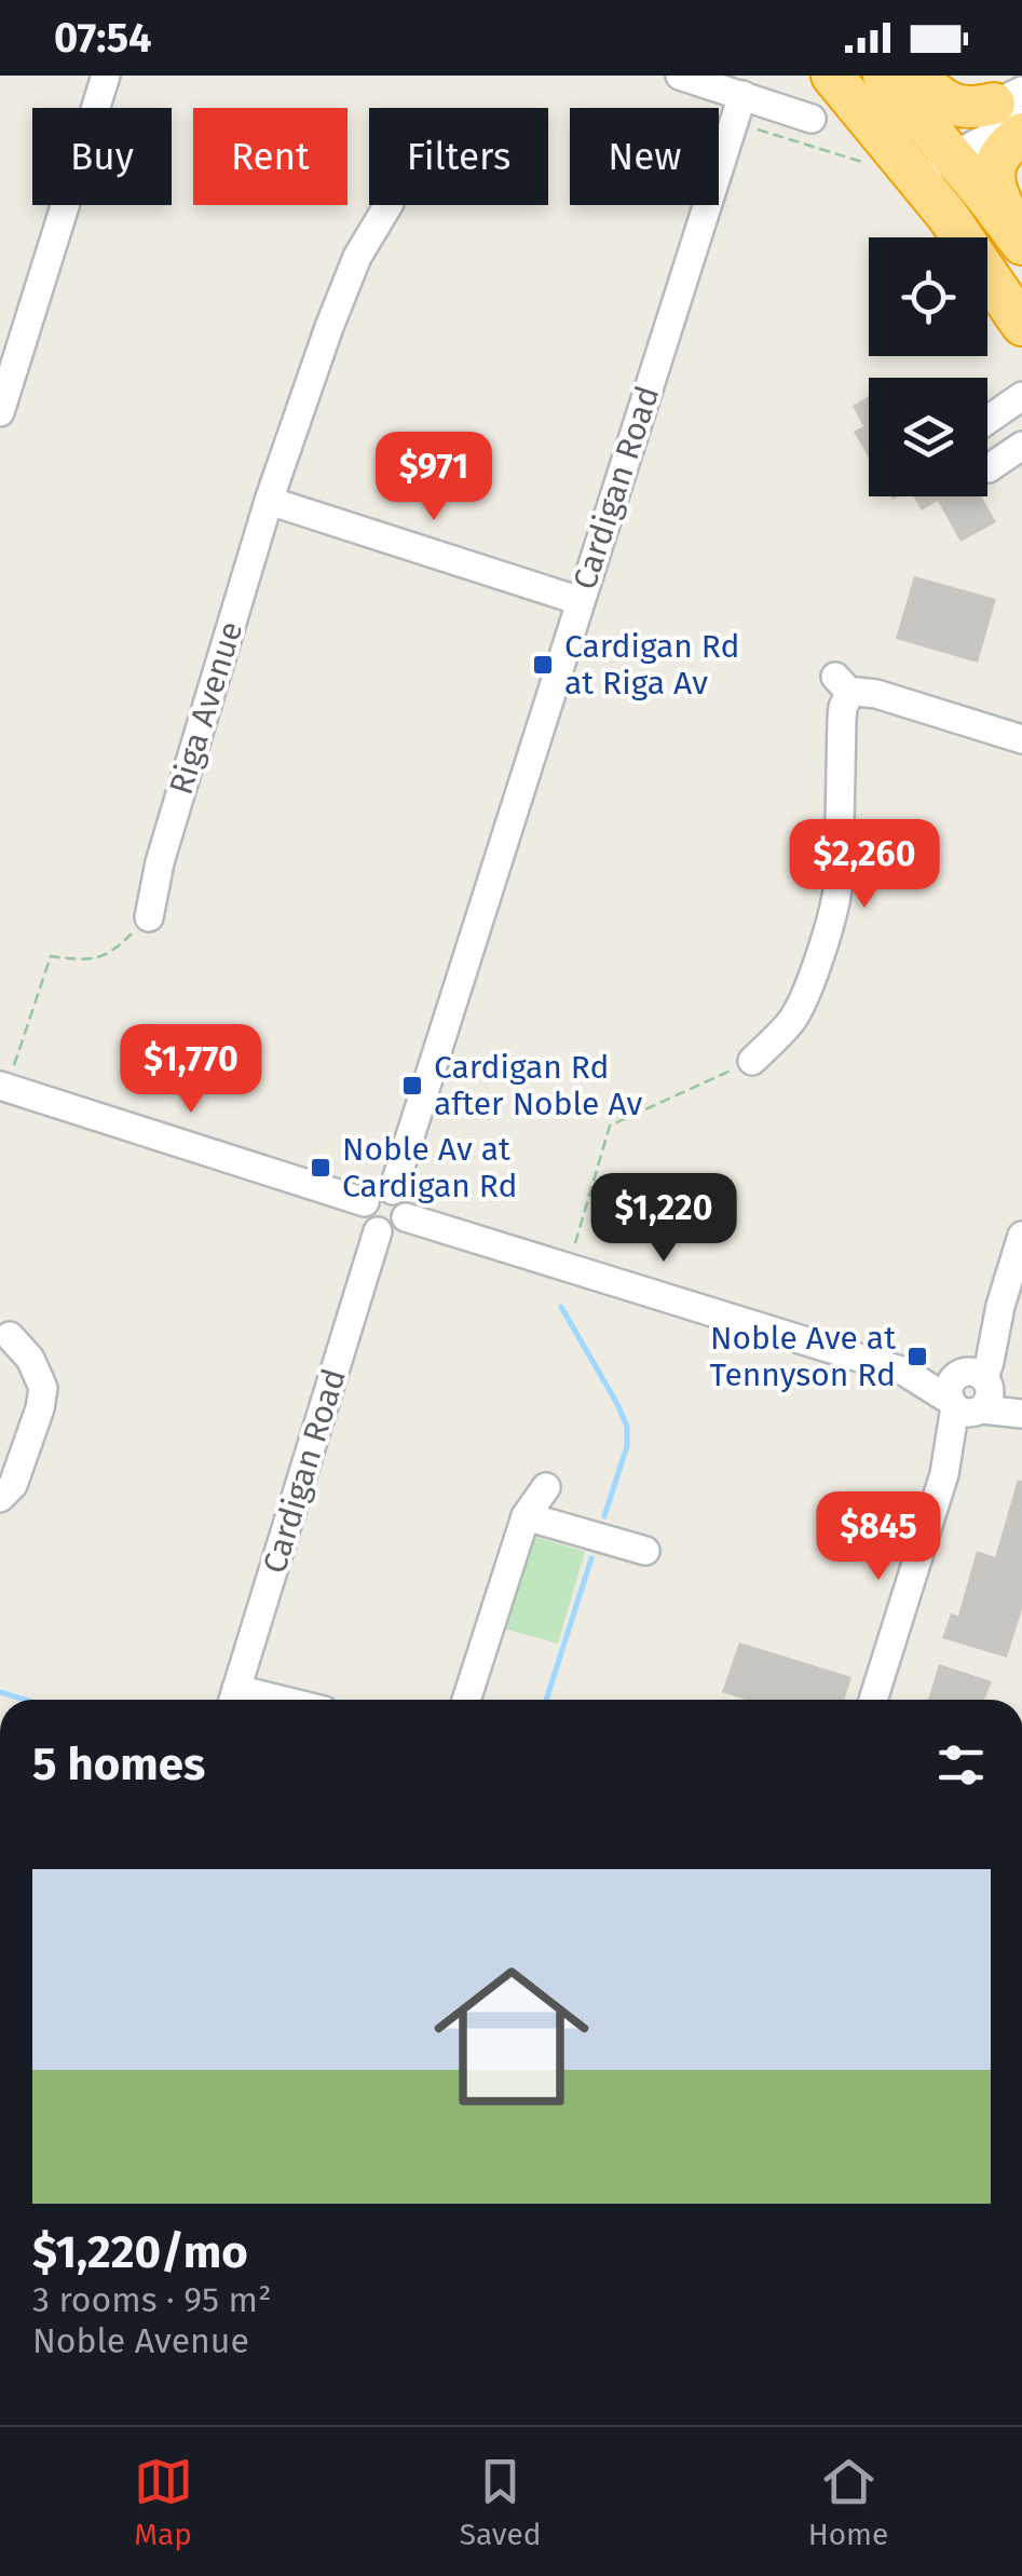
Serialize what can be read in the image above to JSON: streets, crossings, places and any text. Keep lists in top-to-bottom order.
{
  "streets": {
    "street": ["Cardigan Road", "Riga Avenue"]
  },
  "places": {
    "transit": [
      "Cardigan Rd at Riga Av",
      "Cardigan Rd after Noble Av",
      "Noble Av at Cardigan Rd",
      "Noble Ave at Tennyson Rd"
    ]
  },
  "page": {
    "status": "07:54",
    "chip": [
      "Buy",
      "Rent",
      "Filters",
      "New"
    ],
    "price": [
      "$971",
      "$2,260",
      "$1,770",
      "$1,220",
      "$845"
    ],
    "heading": "5 homes",
    "list": [
      {
        "name": "$1,220/mo",
        "note": "3 rooms · 95 m² · Noble Avenue"
      }
    ],
    "tabs": ["Map", "Saved", "Home"]
  }
}
